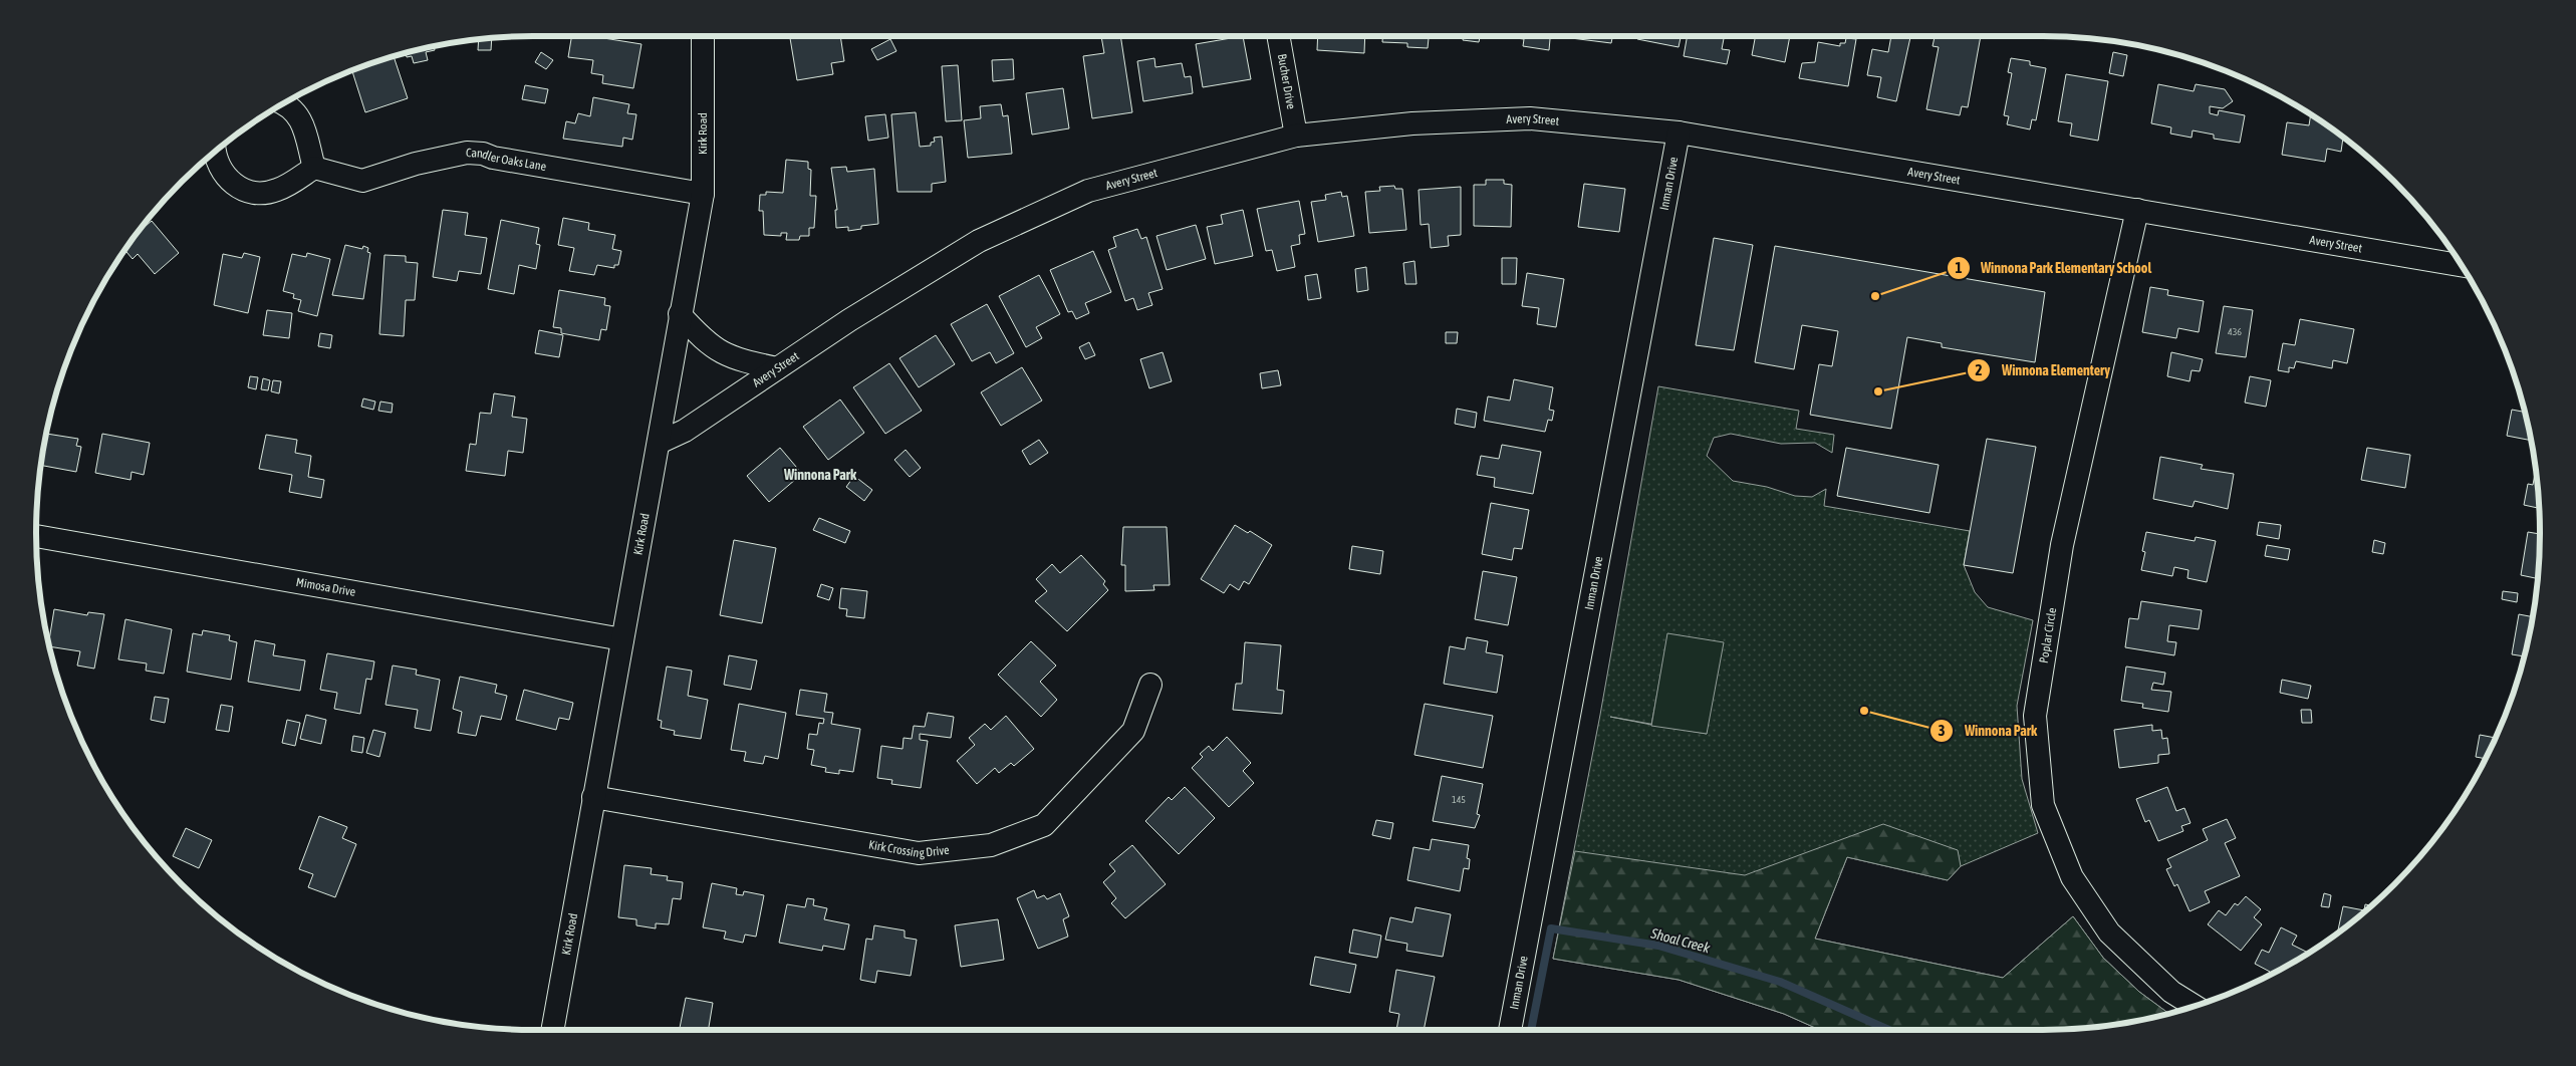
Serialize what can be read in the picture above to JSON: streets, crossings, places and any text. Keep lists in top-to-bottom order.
{
  "streets": {
    "street": [
      "Bucher Drive",
      "Avery Street",
      "Kirk Road",
      "Candler Oaks Lane",
      "Inman Drive",
      "Mimosa Drive",
      "Poplar Circle",
      "Kirk Crossing Drive"
    ]
  },
  "crossings": [
    ["Bucher Drive", "Avery Street"],
    ["Avery Street", "Kirk Road"],
    ["Avery Street", "Inman Drive"],
    ["Avery Street", "Poplar Circle"],
    ["Kirk Road", "Candler Oaks Lane"],
    ["Kirk Road", "Mimosa Drive"],
    ["Kirk Road", "Kirk Crossing Drive"]
  ],
  "districts": ["Winnona Park"],
  "water": ["Shoal Creek"],
  "places": ["Winnona Park Elementary School", "Winnona Elementery", "Winnona Park"],
  "house_numbers": ["436", "145"]
}
